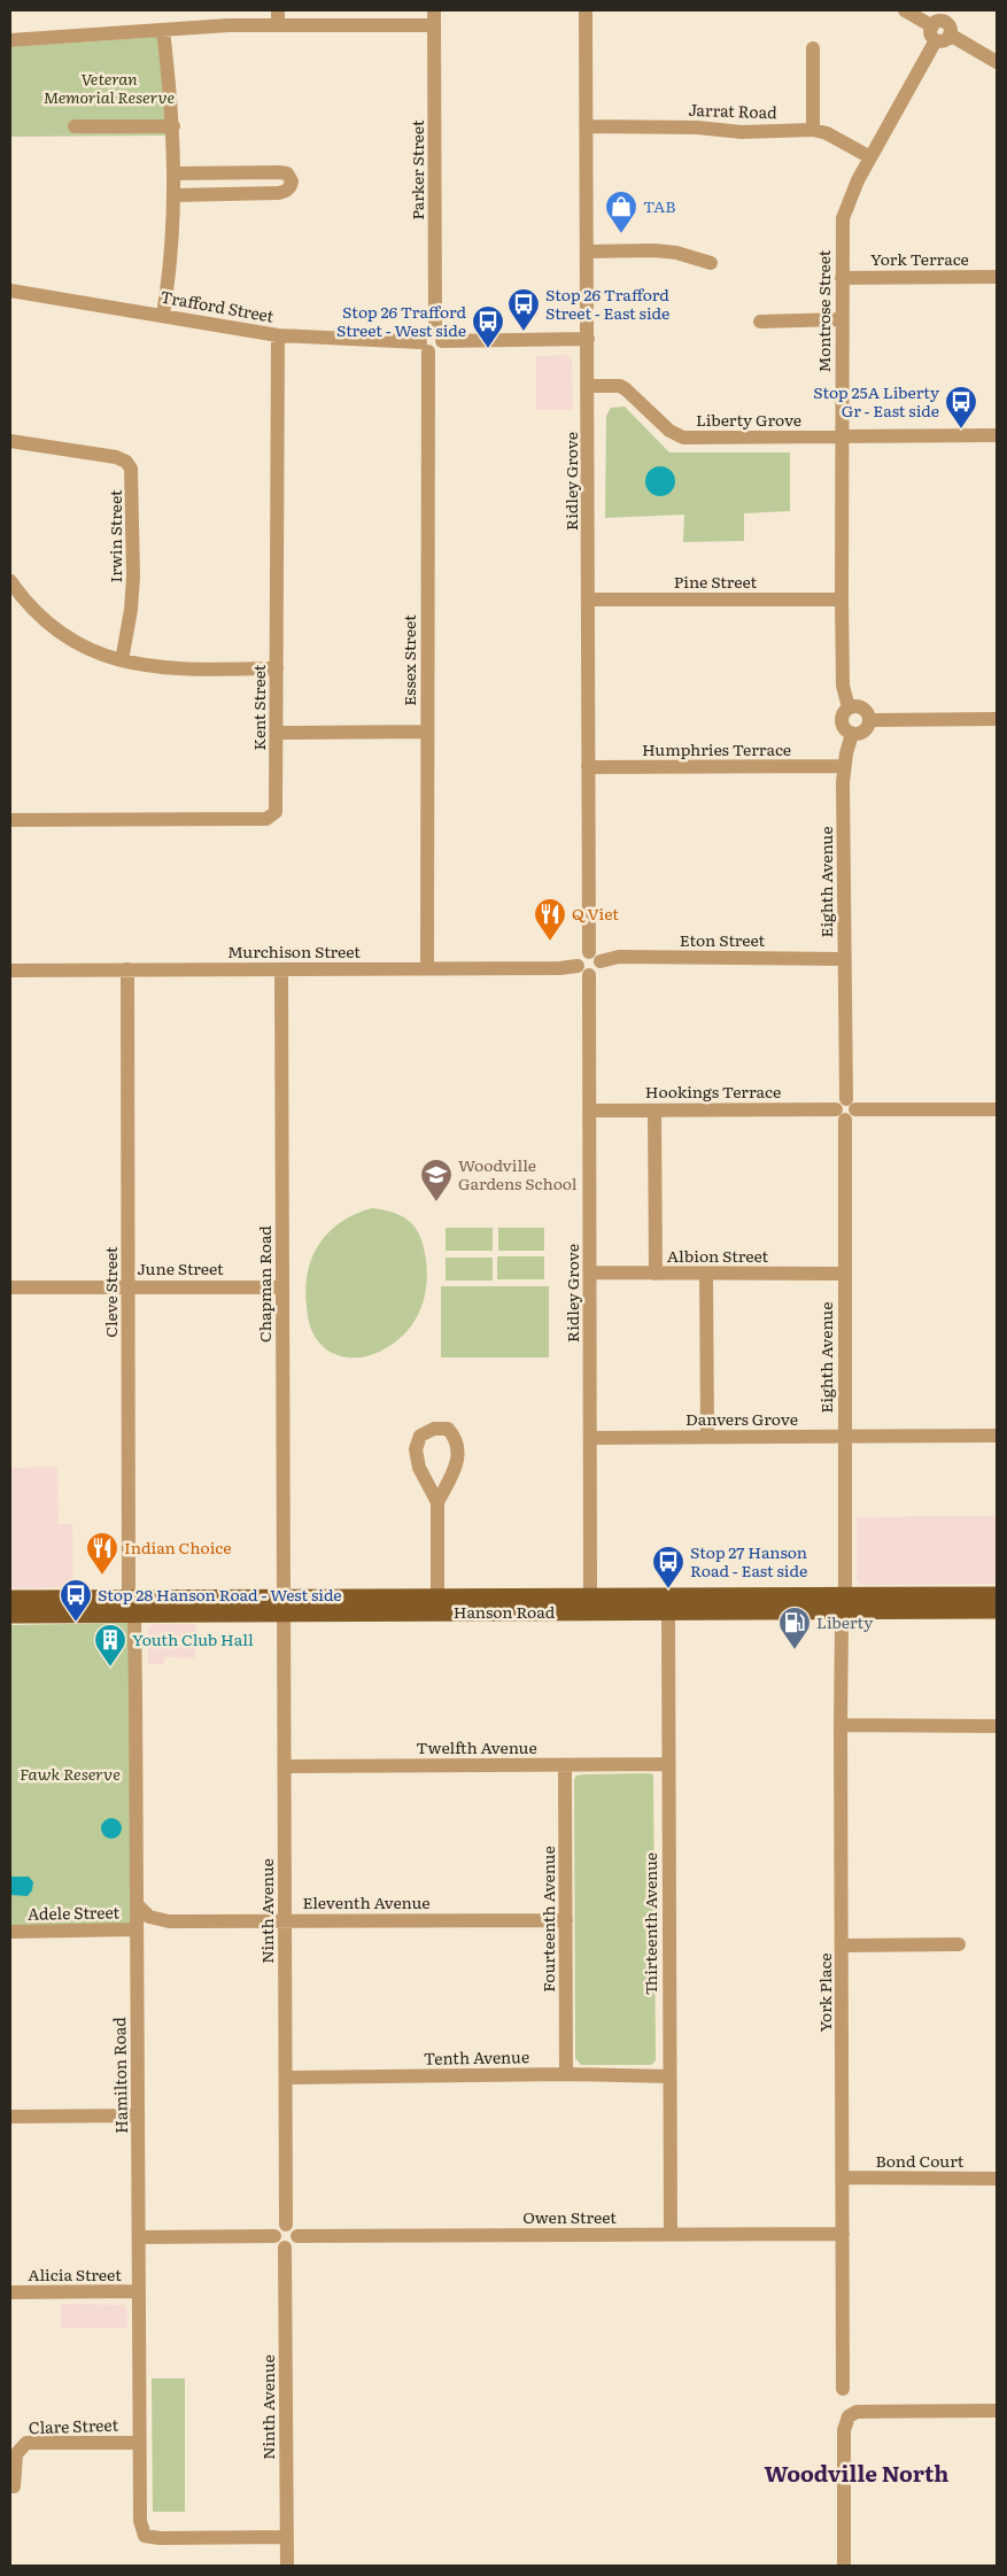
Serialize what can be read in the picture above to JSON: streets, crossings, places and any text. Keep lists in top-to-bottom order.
{
  "streets": {
    "main road": ["Hanson Road"],
    "street": [
      "Jarrat Road",
      "Parker Street",
      "York Terrace",
      "Trafford Street",
      "Montrose Street",
      "Liberty Grove",
      "Ridley Grove",
      "Irwin Street",
      "Pine Street",
      "Essex Street",
      "Kent Street",
      "Humphries Terrace",
      "Eighth Avenue",
      "Eton Street",
      "Murchison Street",
      "Hookings Terrace",
      "Albion Street",
      "June Street",
      "Chapman Road",
      "Cleve Street",
      "Danvers Grove",
      "Twelfth Avenue",
      "Eleventh Avenue",
      "Ninth Avenue",
      "Adele Street",
      "Fourteenth Avenue",
      "Thirteenth Avenue",
      "York Place",
      "Tenth Avenue",
      "Hamilton Road",
      "Bond Court",
      "Owen Street",
      "Alicia Street",
      "Clare Street"
    ]
  },
  "crossings": [
    ["Jarrat Road", "Montrose Street"],
    ["Jarrat Road", "Ridley Grove"],
    ["York Terrace", "Montrose Street"],
    ["Trafford Street", "Essex Street"],
    ["Trafford Street", "Kent Street"],
    ["Montrose Street", "Liberty Grove"],
    ["Montrose Street", "Pine Street"],
    ["Montrose Street", "Eighth Avenue"],
    ["Liberty Grove", "Ridley Grove"],
    ["Ridley Grove", "Pine Street"],
    ["Ridley Grove", "Humphries Terrace"],
    ["Ridley Grove", "Eton Street"],
    ["Ridley Grove", "Murchison Street"],
    ["Ridley Grove", "Hookings Terrace"],
    ["Ridley Grove", "Albion Street"],
    ["Ridley Grove", "Danvers Grove"],
    ["Ridley Grove", "Hanson Road"],
    ["Essex Street", "Murchison Street"],
    ["Humphries Terrace", "Eighth Avenue"],
    ["Eighth Avenue", "Eton Street"],
    ["Eighth Avenue", "Hookings Terrace"],
    ["Eighth Avenue", "Albion Street"],
    ["Eighth Avenue", "Danvers Grove"],
    ["Eighth Avenue", "Hanson Road"],
    ["Eighth Avenue", "York Place"],
    ["Murchison Street", "Chapman Road"],
    ["Murchison Street", "Cleve Street"],
    ["June Street", "Chapman Road"],
    ["June Street", "Cleve Street"],
    ["Chapman Road", "Hanson Road"],
    ["Chapman Road", "Ninth Avenue"],
    ["Cleve Street", "Hanson Road"],
    ["Cleve Street", "Hamilton Road"],
    ["Hanson Road", "Ninth Avenue"],
    ["Hanson Road", "Thirteenth Avenue"],
    ["Hanson Road", "York Place"],
    ["Hanson Road", "Hamilton Road"],
    ["Twelfth Avenue", "Ninth Avenue"],
    ["Twelfth Avenue", "Fourteenth Avenue"],
    ["Twelfth Avenue", "Thirteenth Avenue"],
    ["Eleventh Avenue", "Ninth Avenue"],
    ["Eleventh Avenue", "Fourteenth Avenue"],
    ["Eleventh Avenue", "Hamilton Road"],
    ["Ninth Avenue", "Tenth Avenue"],
    ["Ninth Avenue", "Hamilton Road"],
    ["Ninth Avenue", "Owen Street"],
    ["Adele Street", "Hamilton Road"],
    ["Fourteenth Avenue", "Tenth Avenue"],
    ["Thirteenth Avenue", "Tenth Avenue"],
    ["Thirteenth Avenue", "Owen Street"],
    ["York Place", "Bond Court"],
    ["York Place", "Owen Street"],
    ["Hamilton Road", "Alicia Street"],
    ["Hamilton Road", "Clare Street"]
  ],
  "districts": ["Woodville North"],
  "parks": ["Veteran Memorial Reserve", "Fawk Reserve"],
  "places": {
    "shop": ["TAB"],
    "bus stop": [
      "Stop 26 Trafford Street - East side",
      "Stop 26 Trafford Street - West side",
      "Stop 25A Liberty Gr - East side",
      "Stop 27 Hanson Road - East side",
      "Stop 28 Hanson Road - West side"
    ],
    "restaurant": ["Q Viet", "Indian Choice"],
    "school or university": ["Woodville Gardens School"],
    "fuel station": ["Liberty"],
    "building": ["Youth Club Hall"]
  }
}
